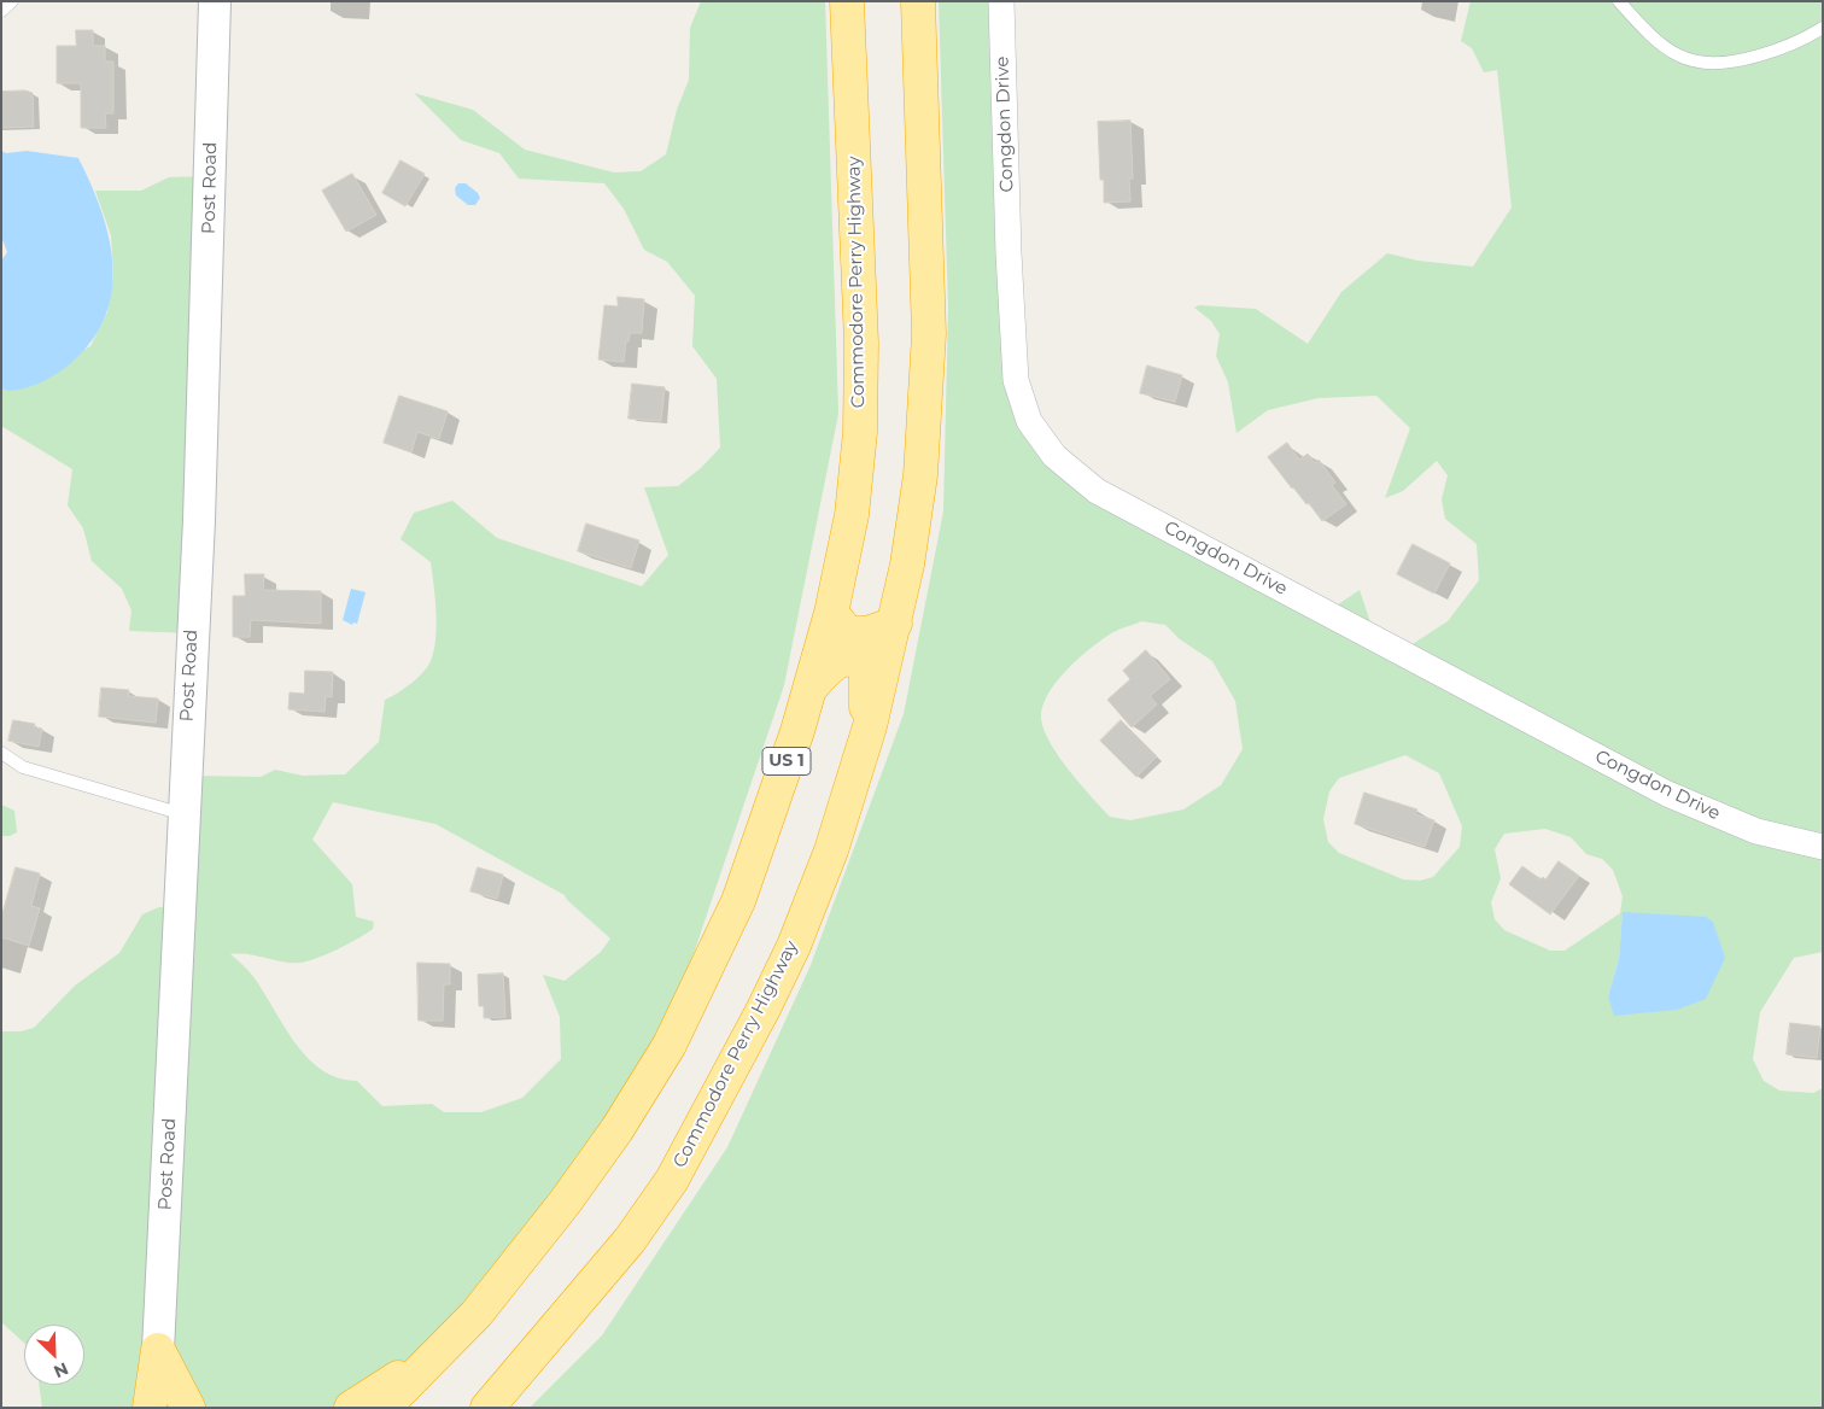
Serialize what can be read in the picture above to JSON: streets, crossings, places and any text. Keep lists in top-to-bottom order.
{
  "streets": {
    "highway": ["Commodore Perry Highway", "US 1"],
    "street": ["Congdon Drive", "Post Road"]
  },
  "north": "bottom right"
}
